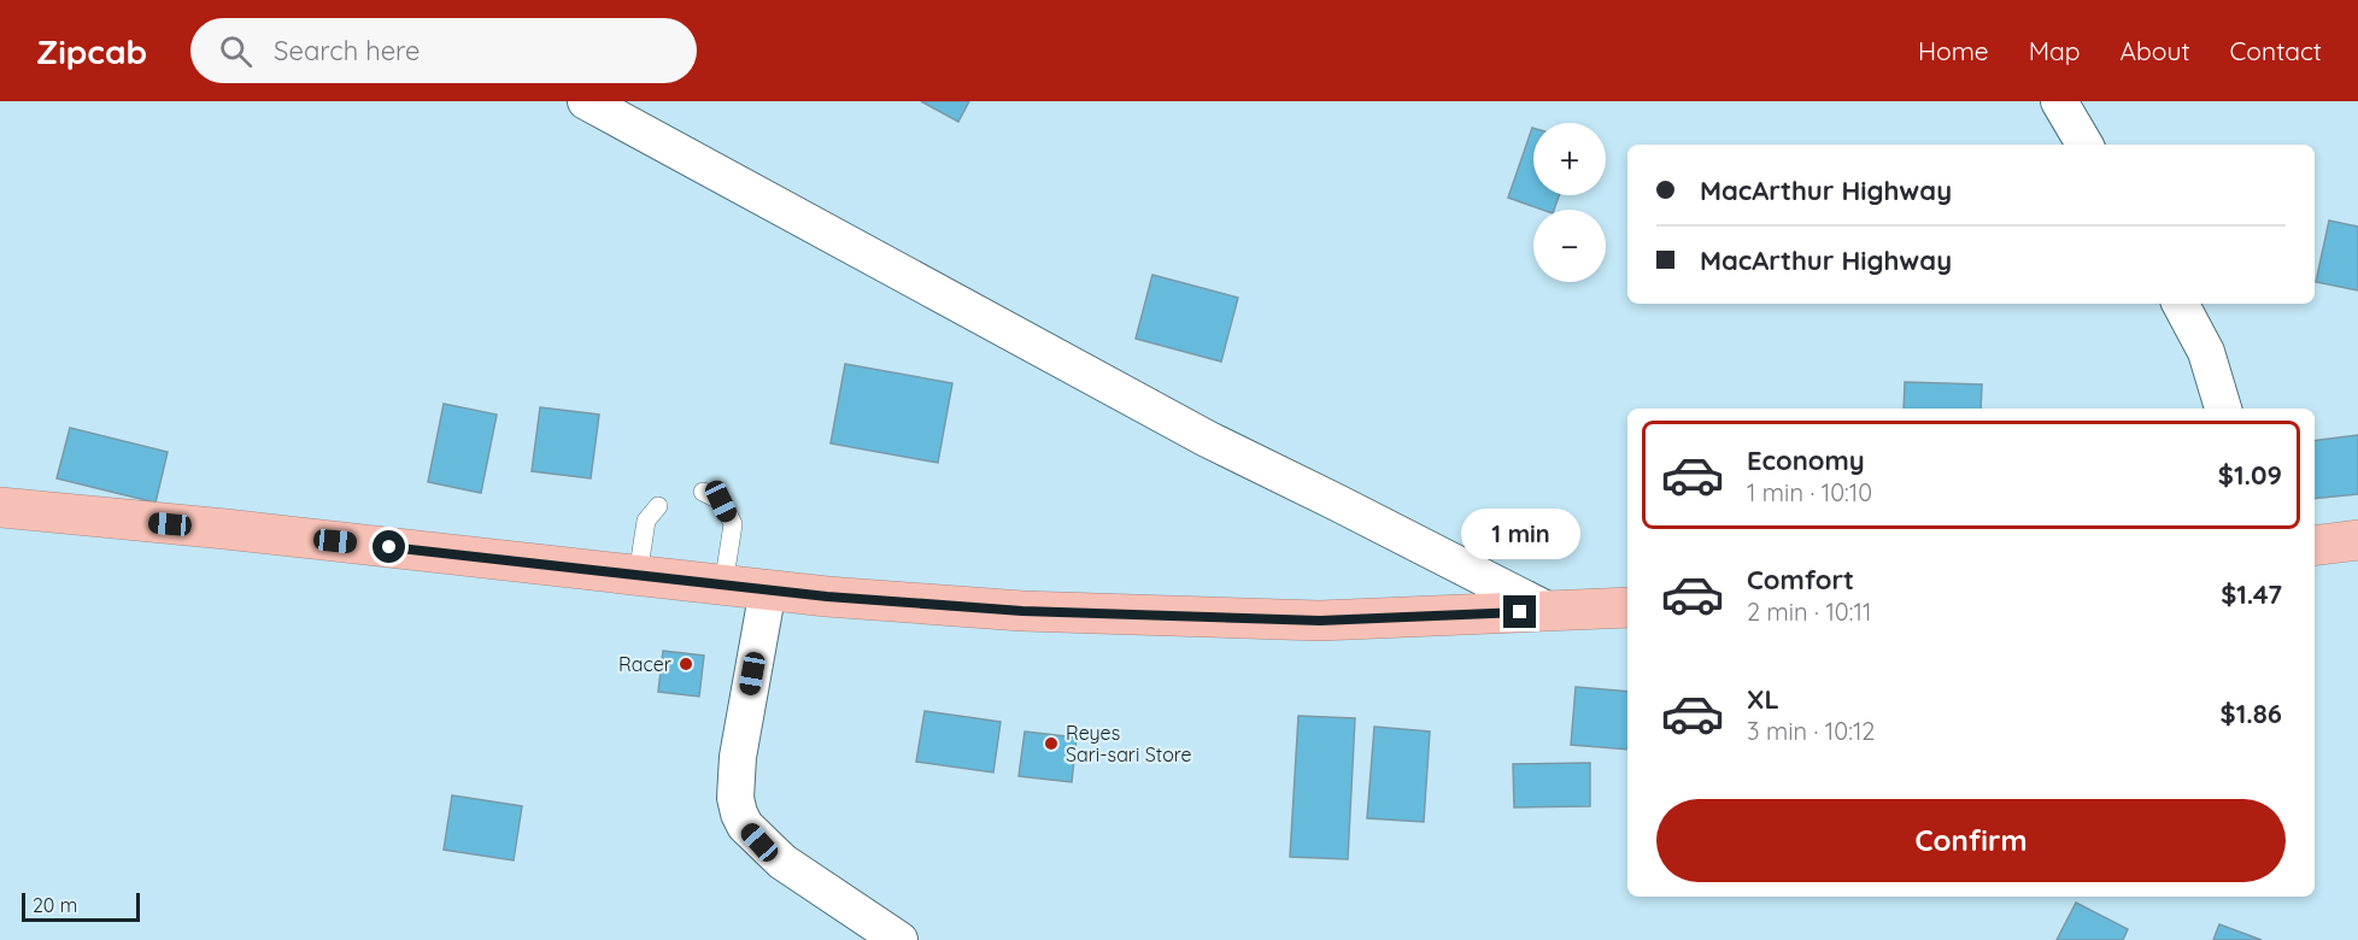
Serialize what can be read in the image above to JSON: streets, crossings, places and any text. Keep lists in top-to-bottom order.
{
  "places": ["Racer", "Reyes Sari-sari Store"],
  "scale_bar": "20 m",
  "page": {
    "header": "Zipcab",
    "search": "Search here",
    "nav": [
      "Home",
      "Map",
      "About",
      "Contact"
    ],
    "map_buttons": ["+", "−"],
    "banner": ["MacArthur Highway", "MacArthur Highway"],
    "list": [
      {
        "name": "Economy",
        "note": "1 min · 10:10",
        "value": "$1.09"
      },
      {
        "name": "Comfort",
        "note": "2 min · 10:11",
        "value": "$1.47"
      },
      {
        "name": "XL",
        "note": "3 min · 10:12",
        "value": "$1.86"
      }
    ],
    "bubble": "1 min",
    "buttons": "Confirm",
    "scale": "20 m"
  }
}
